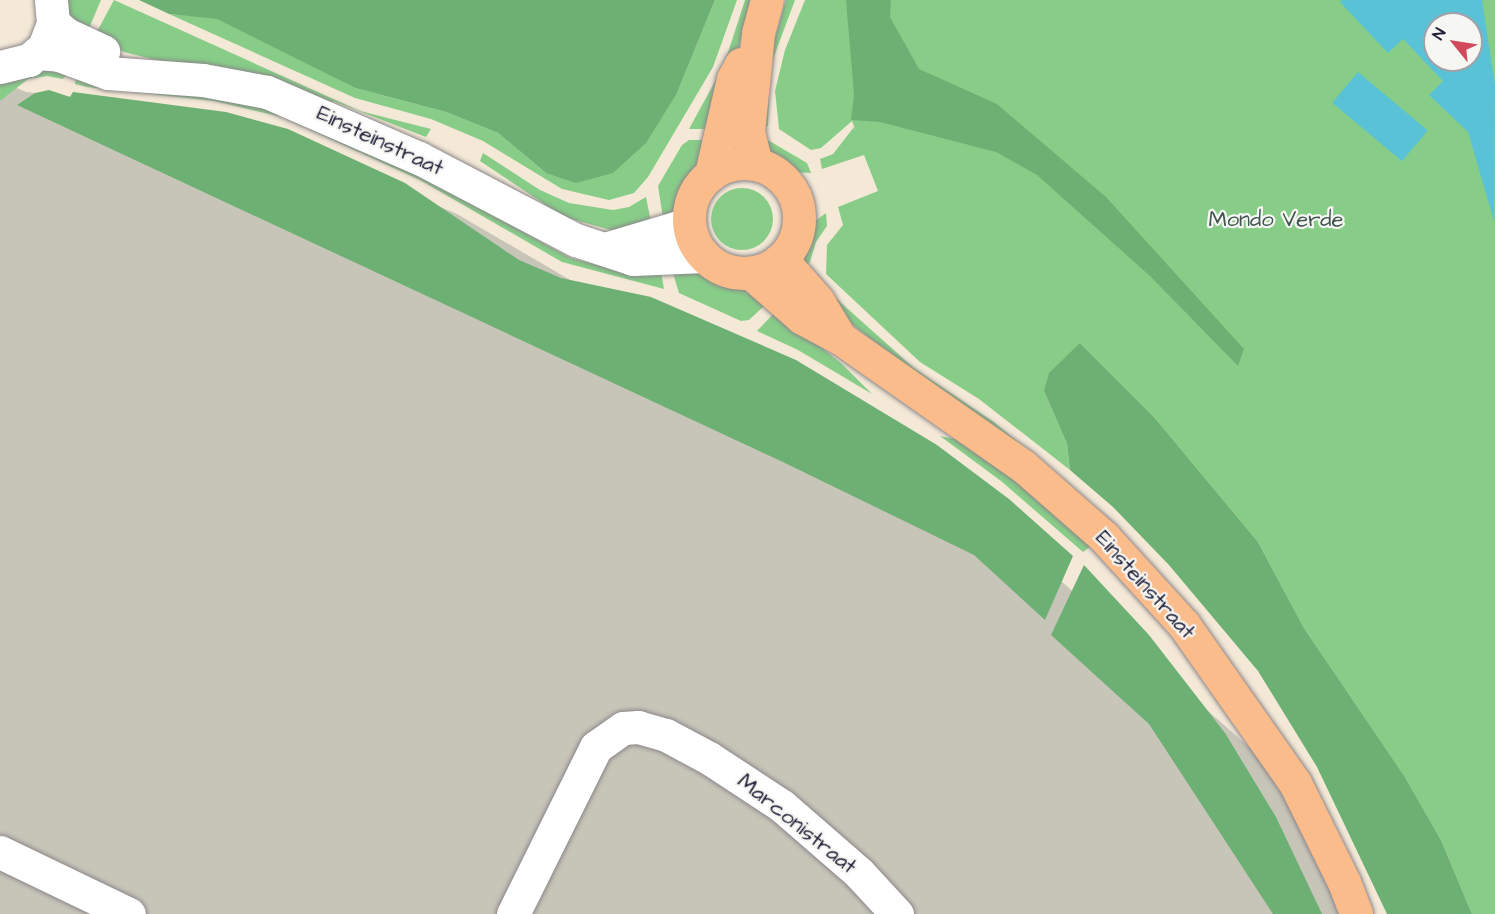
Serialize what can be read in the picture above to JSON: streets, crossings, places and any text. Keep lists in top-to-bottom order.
{
  "streets": {
    "main road": ["Einsteinstraat"],
    "street": ["Marconistraat"]
  },
  "parks": ["Mondo Verde"],
  "north": "top left"
}
